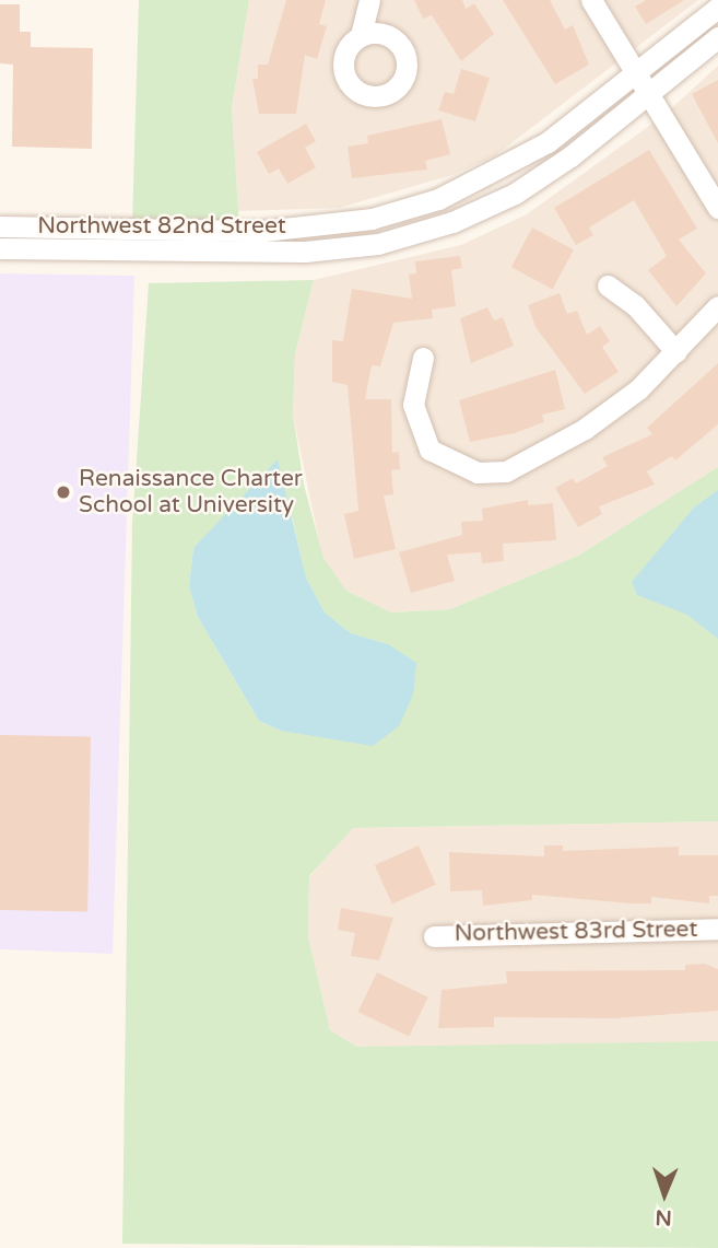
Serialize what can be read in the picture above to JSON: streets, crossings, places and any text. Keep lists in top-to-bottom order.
{
  "streets": {
    "street": ["Northwest 82nd Street", "Northwest 83rd Street"]
  },
  "places": ["Renaissance Charter School at University"],
  "north": "bottom"
}
